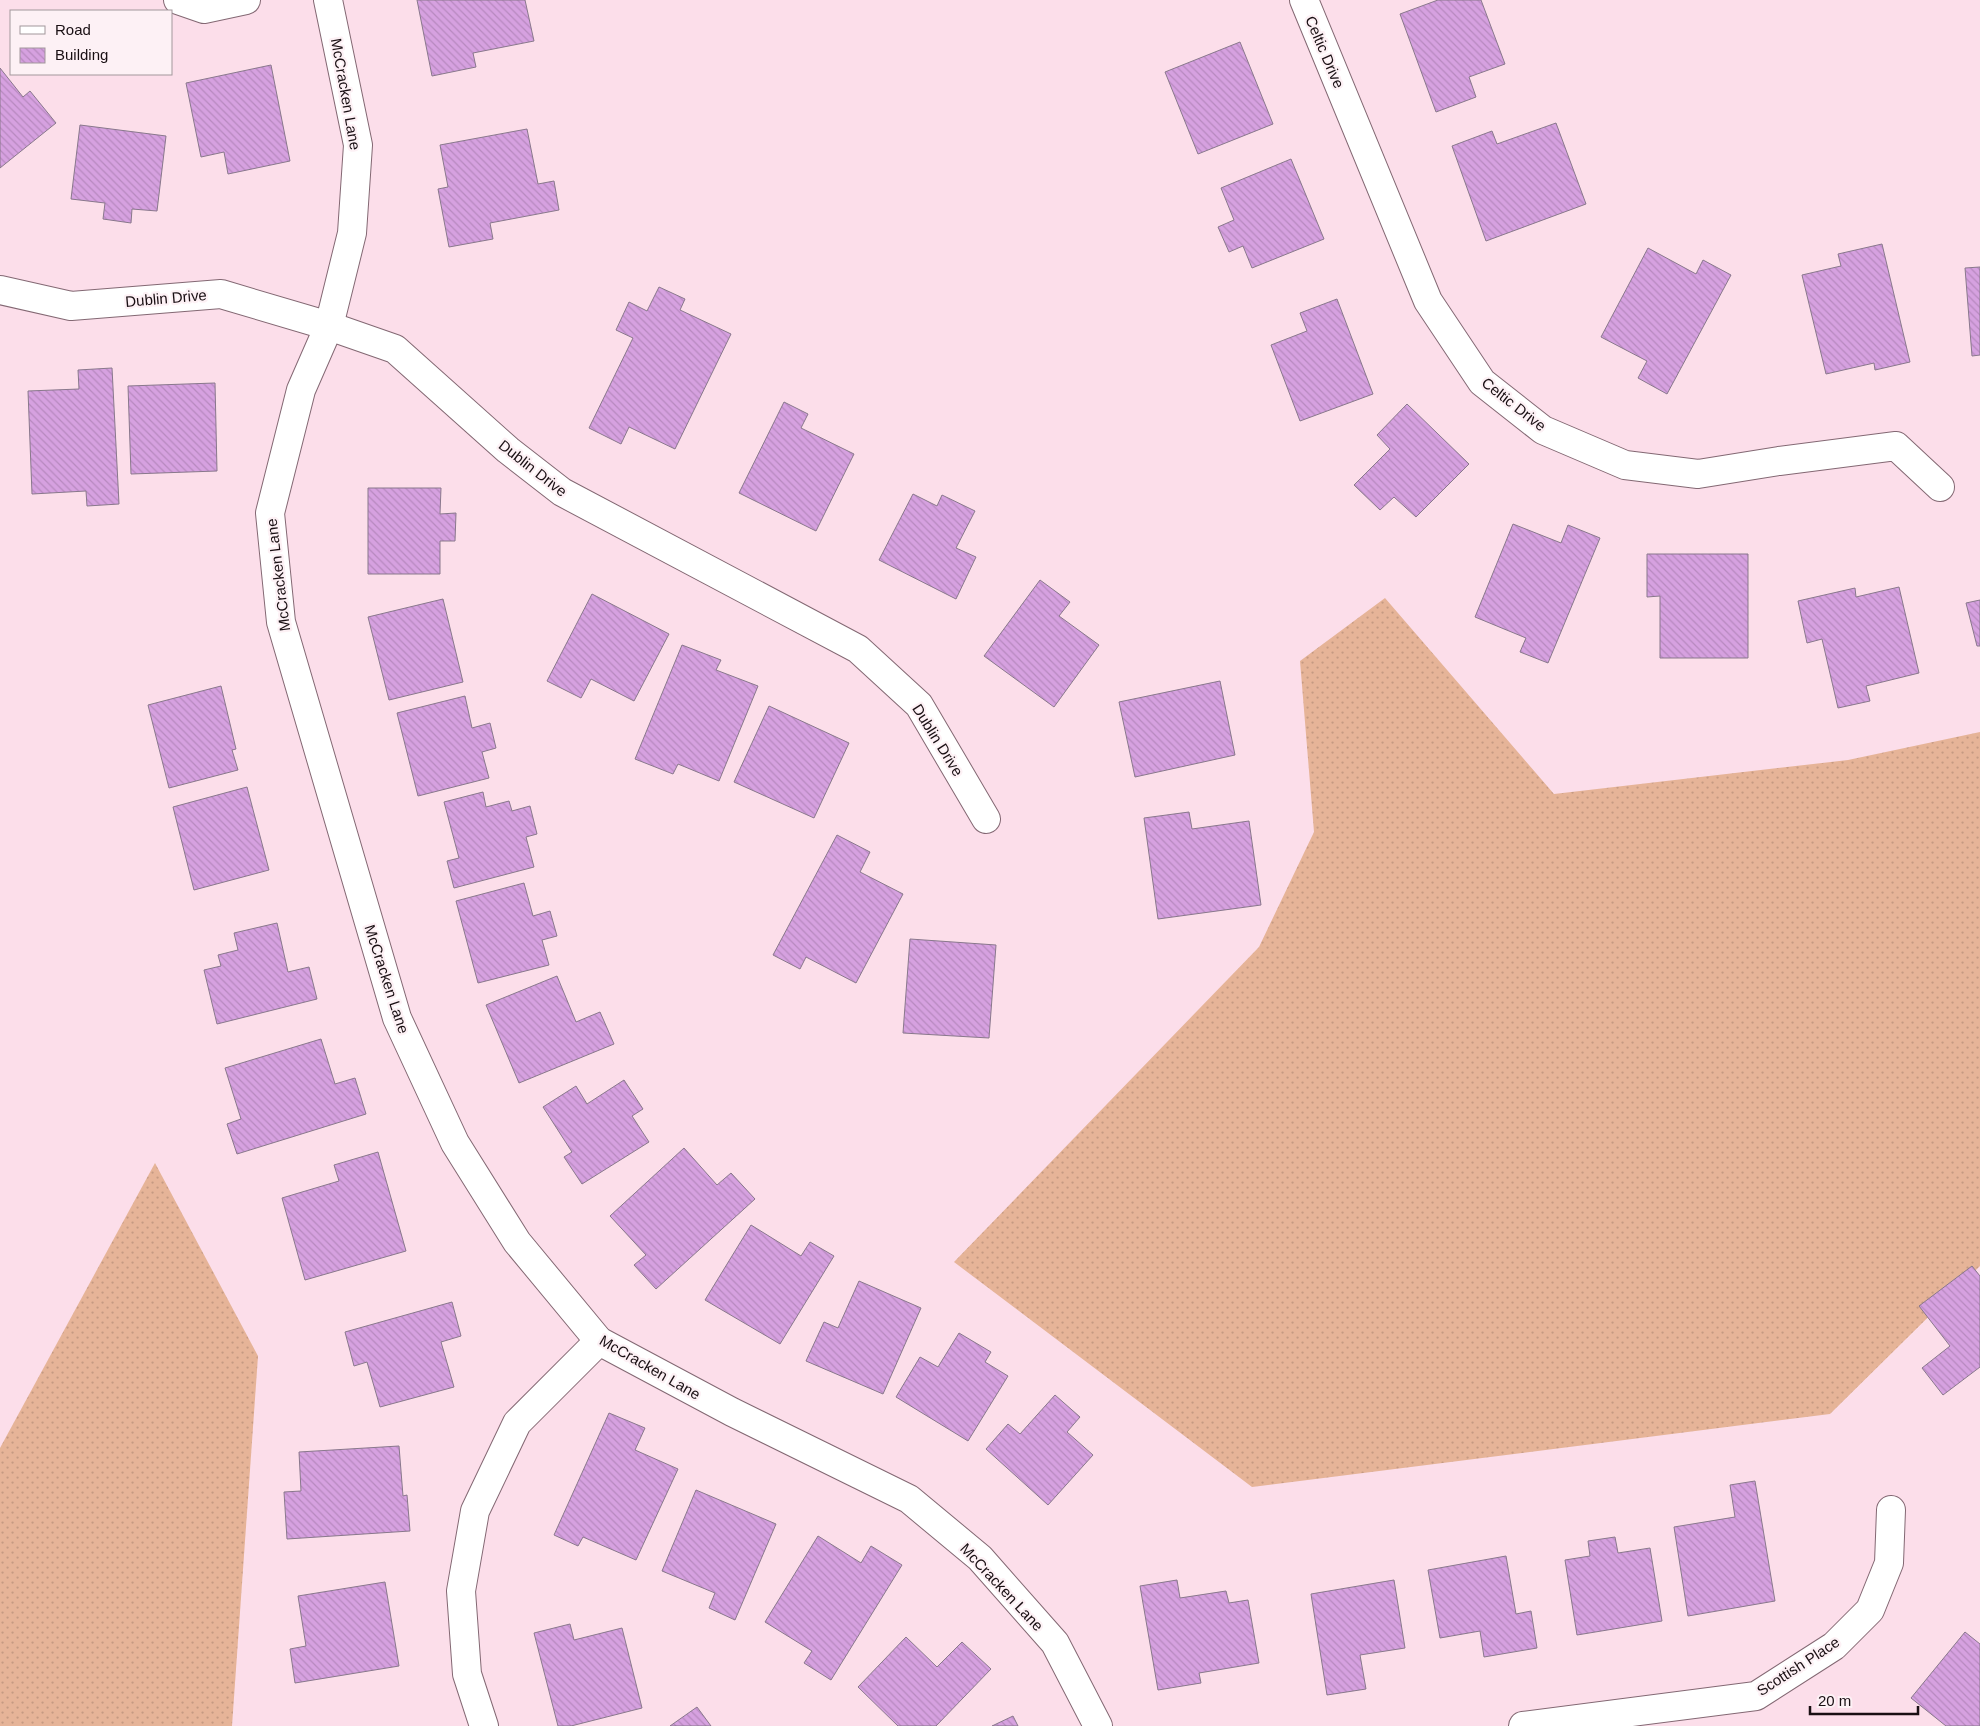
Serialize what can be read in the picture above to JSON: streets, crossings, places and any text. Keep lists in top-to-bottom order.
{
  "streets": {
    "street": [
      "Celtic Drive",
      "McCracken Lane",
      "Dublin Drive",
      "Scottish Place"
    ]
  },
  "crossings": [
    ["McCracken Lane", "Dublin Drive"]
  ],
  "legend": ["Road", "Building"],
  "scale_bar": "20 m"
}
